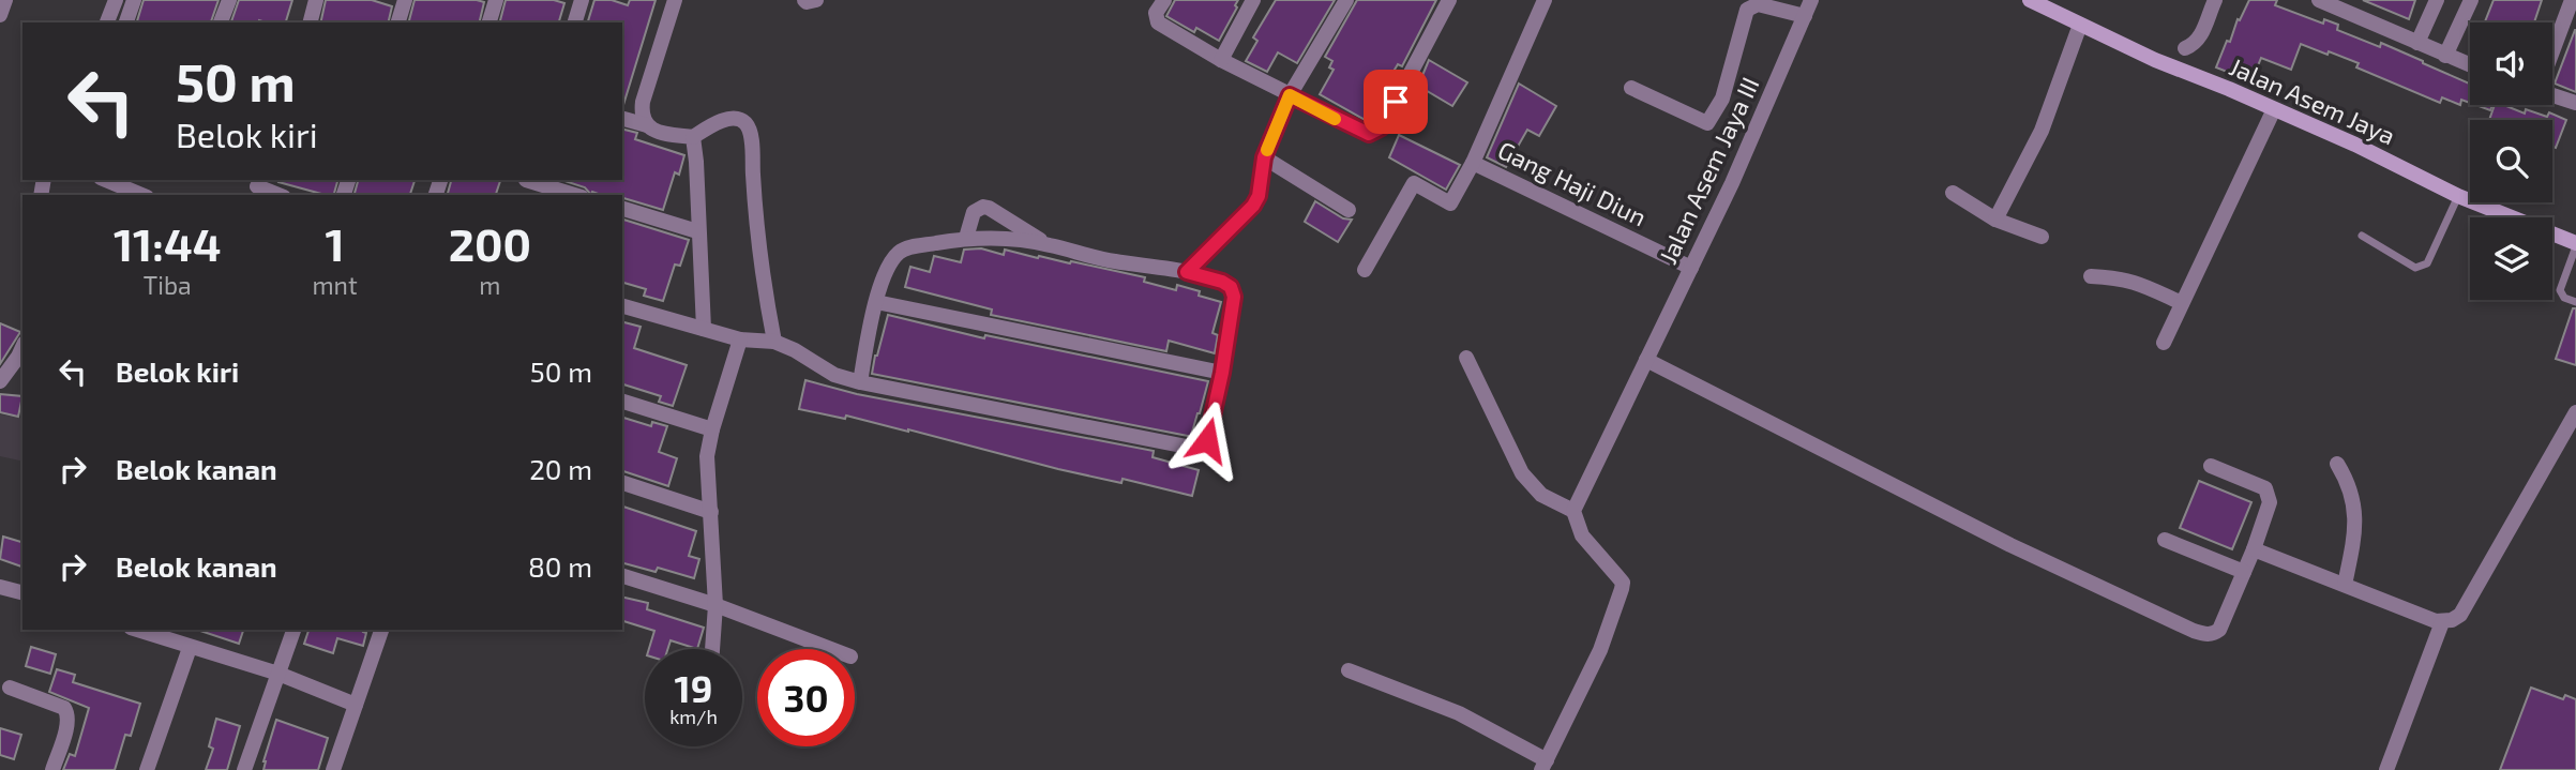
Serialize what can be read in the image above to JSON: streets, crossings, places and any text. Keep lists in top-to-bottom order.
{
  "streets": {
    "main road": ["Jalan Asem Jaya"],
    "street": ["Jalan Asem Jaya III", "Gang Haji Diun"]
  },
  "crossings": [
    ["Jalan Asem Jaya III", "Gang Haji Diun"]
  ],
  "page": {
    "turn": ["50 m", "Belok kiri"],
    "eta": [
      "11:44",
      "Tiba",
      "1",
      "mnt",
      "200",
      "m"
    ],
    "list": [
      {
        "name": "Belok kiri",
        "value": "50 m"
      },
      {
        "name": "Belok kanan",
        "value": "20 m"
      },
      {
        "name": "Belok kanan",
        "value": "80 m"
      }
    ],
    "speed": "19 km/h",
    "limit": "30"
  }
}
